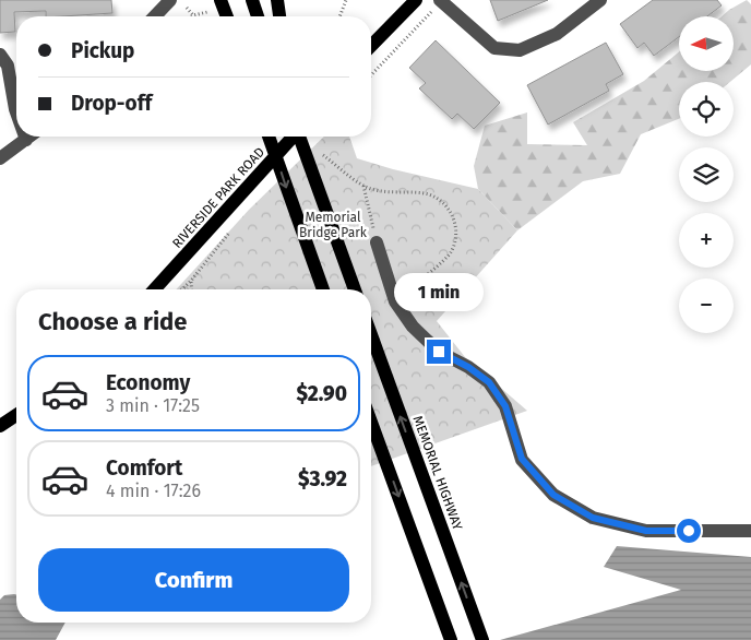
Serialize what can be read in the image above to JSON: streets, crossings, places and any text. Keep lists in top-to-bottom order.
{
  "streets": {
    "main road": ["RIVERSIDE PARK ROAD", "MEMORIAL HIGHWAY"]
  },
  "parks": ["Memorial Bridge Park"],
  "north": "left",
  "page": {
    "map_buttons": ["+", "−"],
    "banner": ["Pickup", "Drop-off"],
    "bubble": "1 min",
    "heading": "Choose a ride",
    "list": [
      {
        "name": "Economy",
        "note": "3 min · 17:25",
        "value": "$2.90"
      },
      {
        "name": "Comfort",
        "note": "4 min · 17:26",
        "value": "$3.92"
      }
    ],
    "buttons": "Confirm"
  }
}
